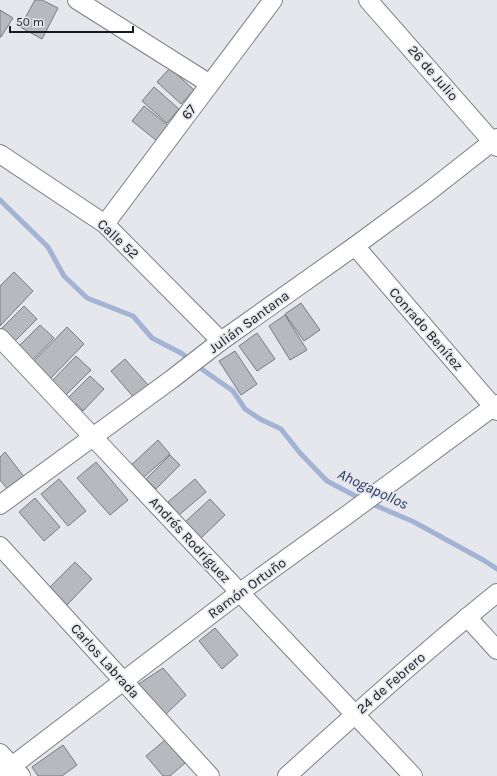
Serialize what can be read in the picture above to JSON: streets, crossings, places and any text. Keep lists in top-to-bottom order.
{
  "streets": {
    "street": [
      "26 de Julio",
      "67",
      "Calle 52",
      "Julián Santana",
      "Conrado Benítez",
      "Andrés Rodríguez",
      "Ramón Ortuño",
      "Carlos Labrada",
      "24 de Febrero"
    ]
  },
  "crossings": [
    ["26 de Julio", "Julián Santana"],
    ["67", "Calle 52"],
    ["Calle 52", "Julián Santana"],
    ["Julián Santana", "Conrado Benítez"],
    ["Julián Santana", "Andrés Rodríguez"],
    ["Conrado Benítez", "Ramón Ortuño"],
    ["Andrés Rodríguez", "Ramón Ortuño"],
    ["Andrés Rodríguez", "24 de Febrero"],
    ["Ramón Ortuño", "Carlos Labrada"]
  ],
  "water": ["Ahogapollos"],
  "scale_bar": "50 m"
}
